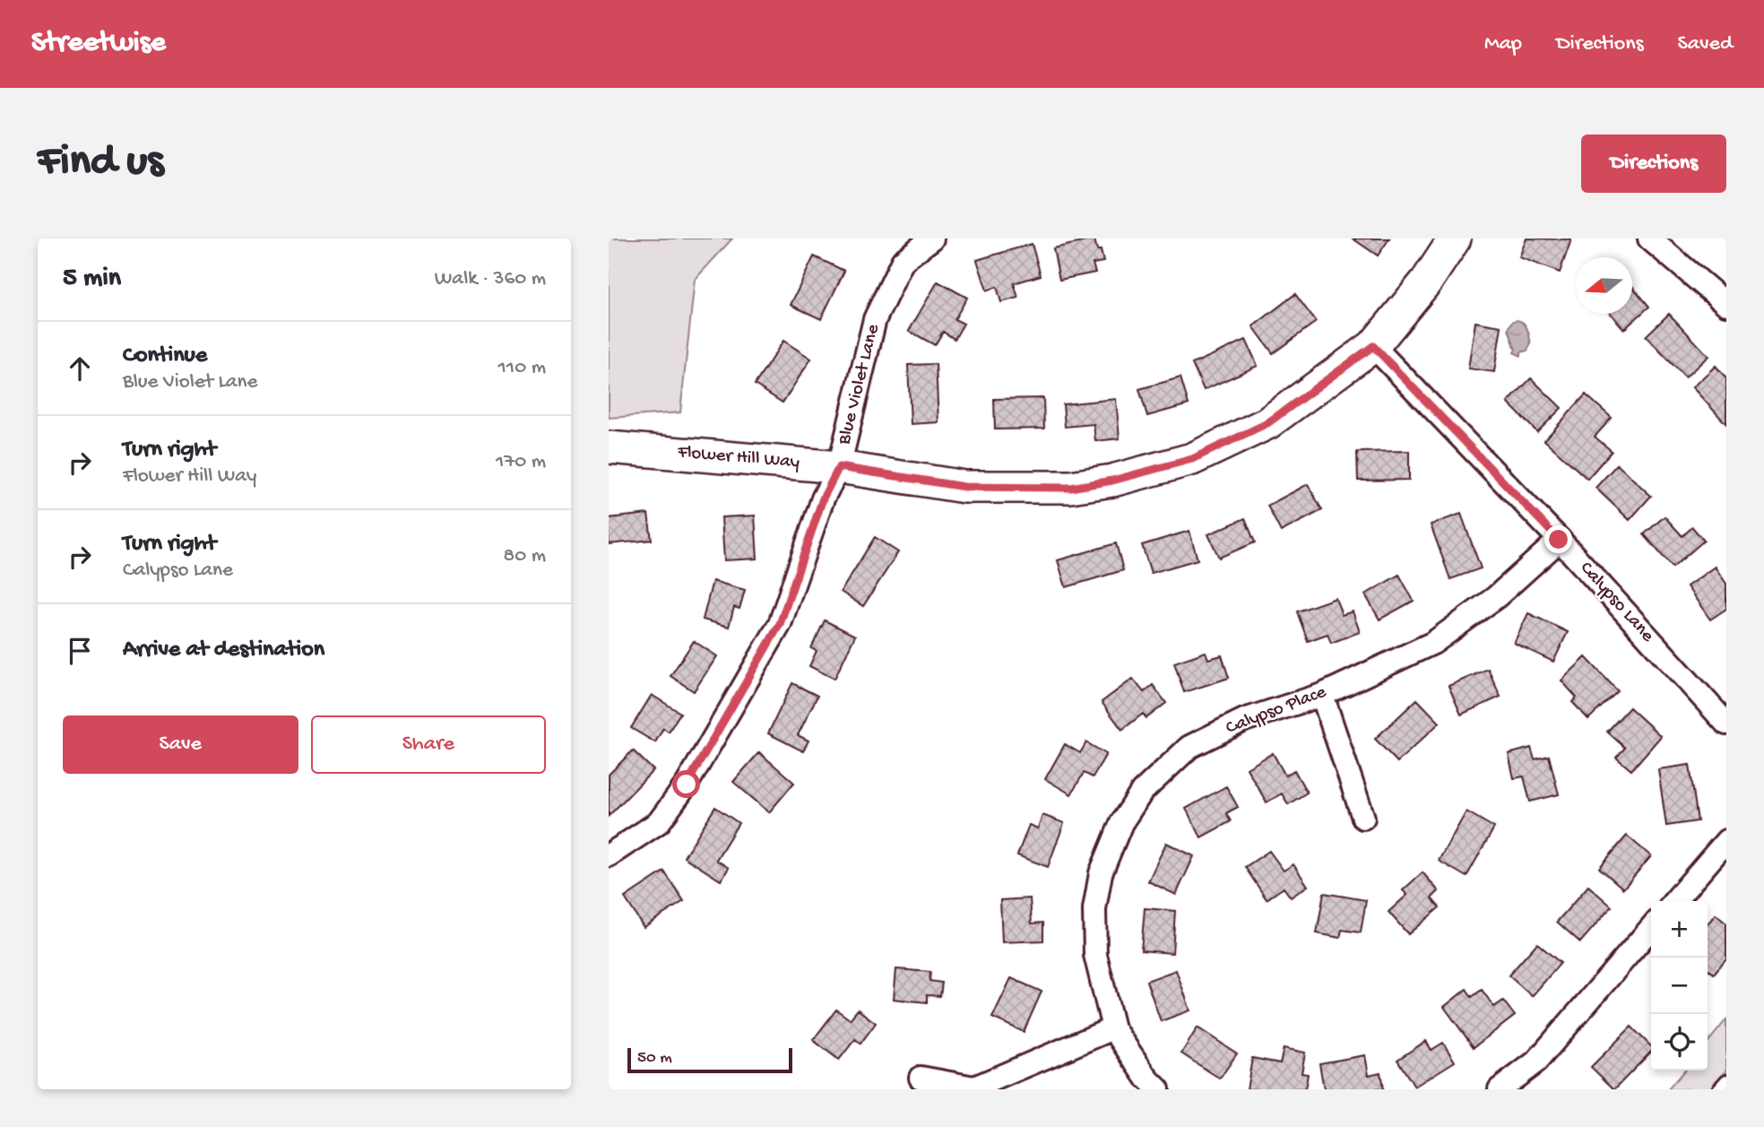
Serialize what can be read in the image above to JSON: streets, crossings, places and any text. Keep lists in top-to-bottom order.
{
  "streets": {
    "street": [
      "Blue Violet Lane",
      "Flower Hill Way",
      "Calypso Lane",
      "Calypso Place"
    ]
  },
  "crossings": [
    ["Blue Violet Lane", "Flower Hill Way"],
    ["Flower Hill Way", "Calypso Lane"],
    ["Calypso Lane", "Calypso Place"]
  ],
  "scale_bar": "50 m",
  "north": "left",
  "page": {
    "header": "Streetwise",
    "nav": ["Map", "Directions", "Saved"],
    "buttons": [
      "Directions",
      ["Save", "Share"]
    ],
    "title": "Find us",
    "heading": ["5 min", "Walk · 360 m"],
    "list": [
      ["Continue", "Blue Violet Lane", "110 m"],
      ["Turn right", "Flower Hill Way", "170 m"],
      ["Turn right", "Calypso Lane", "80 m"],
      "Arrive at destination"
    ],
    "map_buttons": ["+", "−"],
    "scale": "50 m"
  }
}
